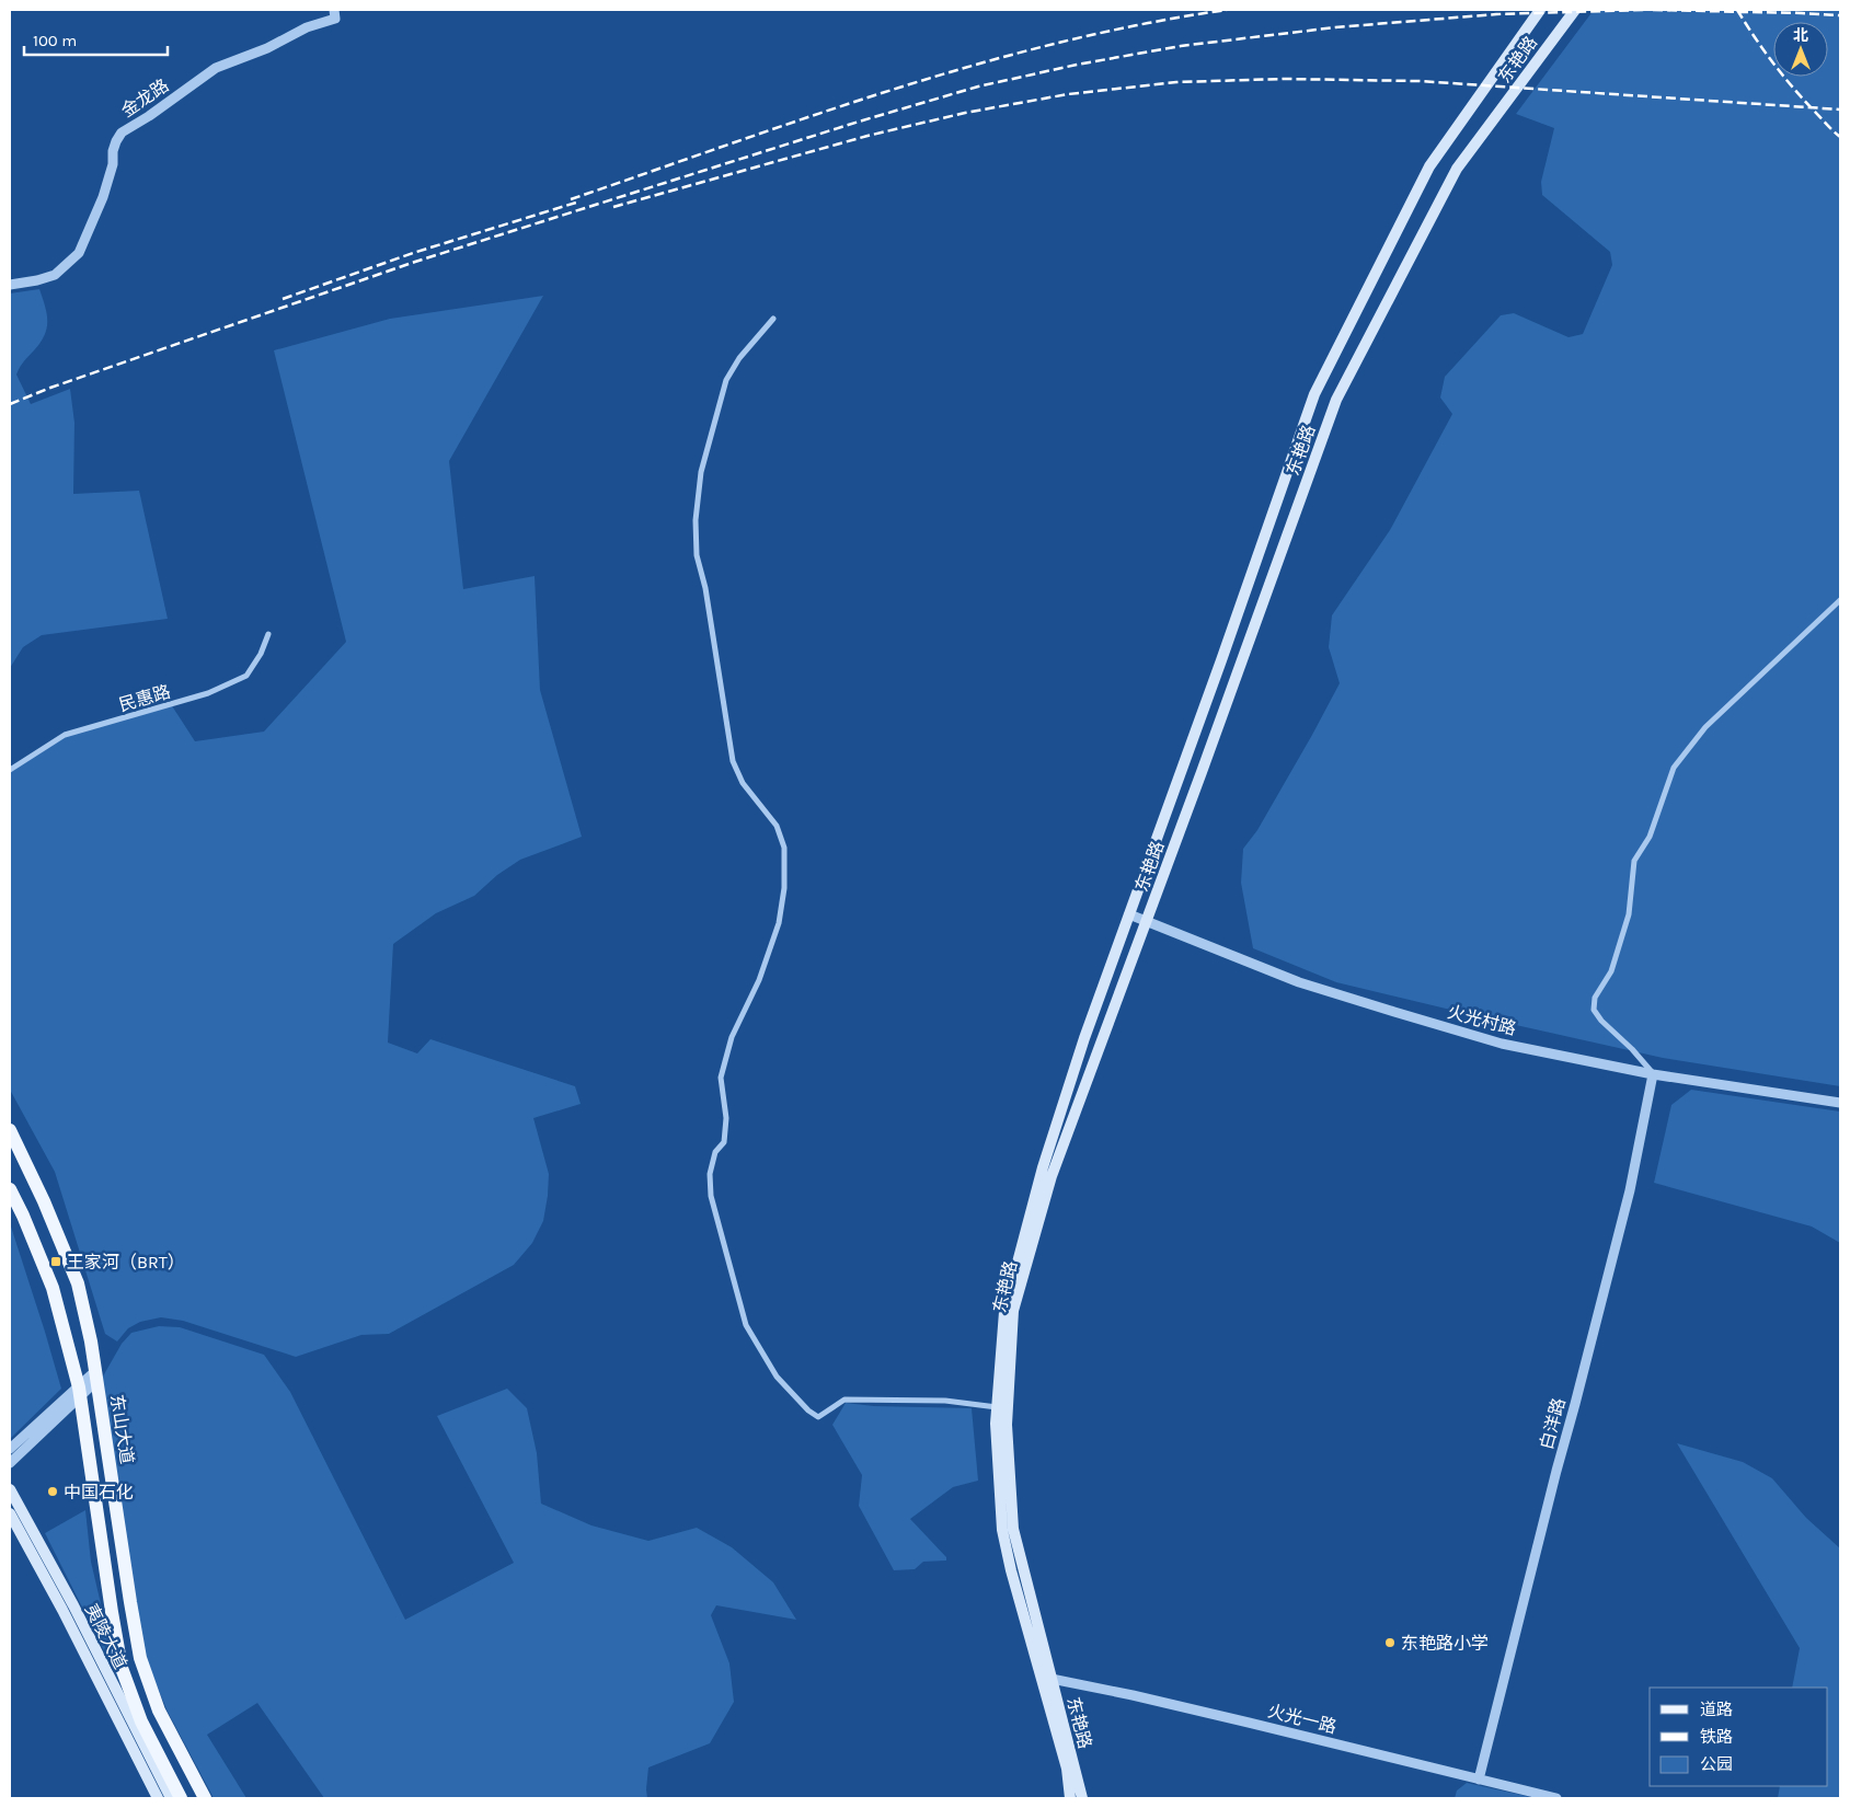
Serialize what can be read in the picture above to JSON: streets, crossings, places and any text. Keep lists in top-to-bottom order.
{
  "streets": {
    "main road": ["东艳路", "东山大道", "夷陵大道"],
    "street": [
      "金龙路",
      "民惠路",
      "火光村路",
      "白洋路",
      "火光一路"
    ]
  },
  "crossings": [
    ["东艳路", "火光村路"],
    ["东艳路", "火光一路"],
    ["火光村路", "白洋路"],
    ["白洋路", "火光一路"]
  ],
  "places": {
    "transit": ["王家河（BRT）"],
    "other": ["中国石化", "东艳路小学"]
  },
  "legend": ["道路", "铁路", "公园"],
  "scale_bar": "100 m",
  "north": "top"
}
